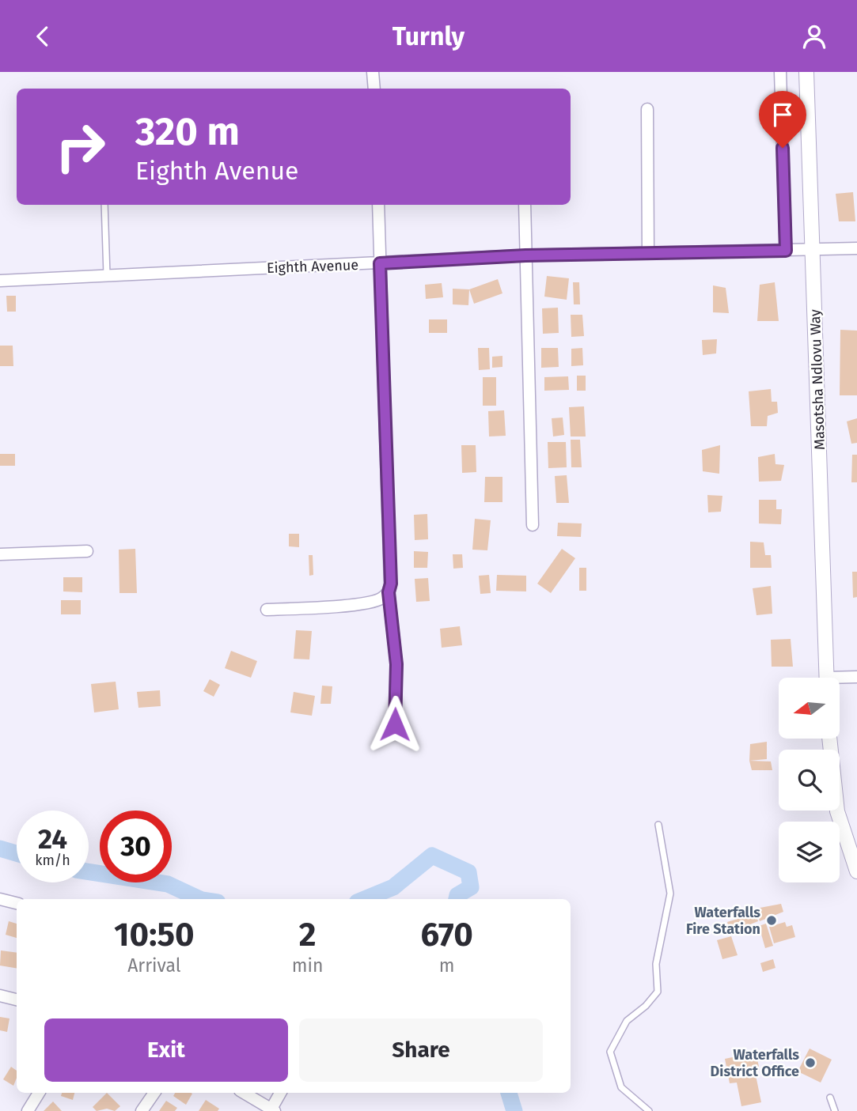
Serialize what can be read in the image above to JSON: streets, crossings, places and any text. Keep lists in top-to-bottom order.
{
  "streets": {
    "street": ["Eighth Avenue", "Masotsha Ndlovu Way"]
  },
  "crossings": [
    ["Eighth Avenue", "Masotsha Ndlovu Way"]
  ],
  "places": ["Waterfalls Fire Station", "Waterfalls District Office"],
  "north": "left",
  "page": {
    "header": "Turnly",
    "turn": ["320 m", "Eighth Avenue"],
    "speed": "24 km/h",
    "limit": "30",
    "eta": [
      "10:50",
      "Arrival",
      "2",
      "min",
      "670",
      "m"
    ],
    "buttons": ["Exit", "Share"]
  }
}
